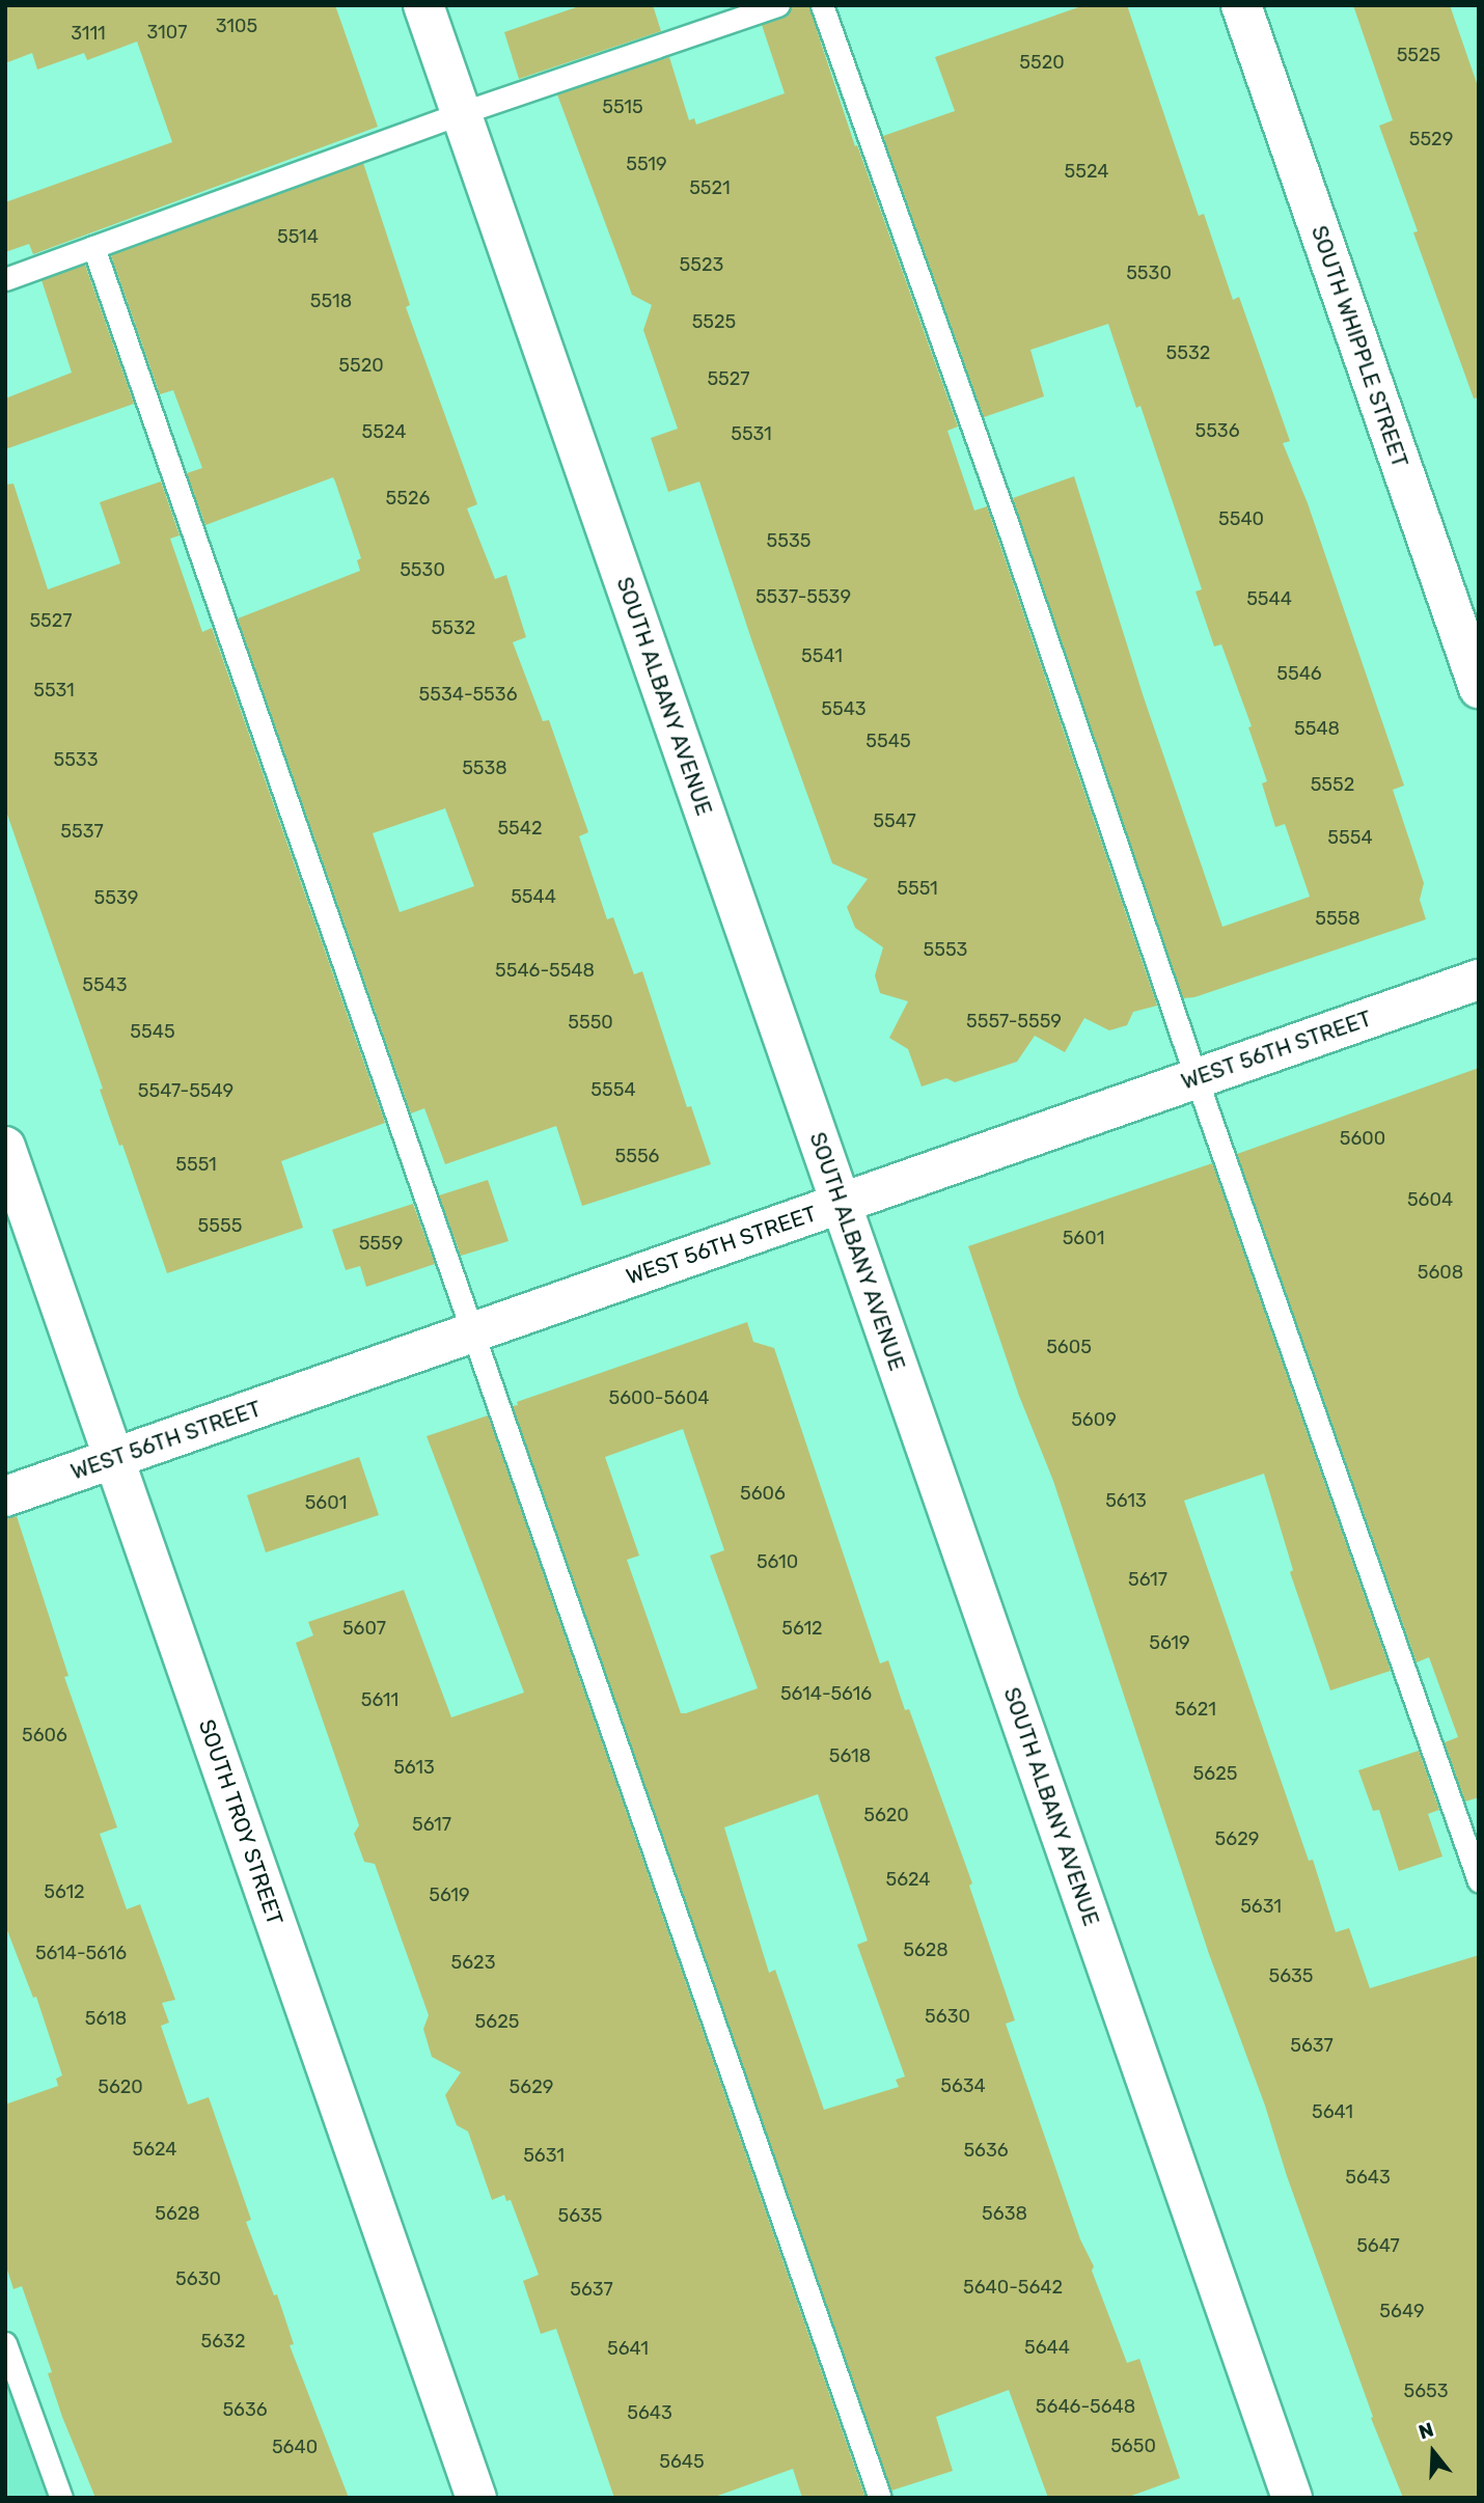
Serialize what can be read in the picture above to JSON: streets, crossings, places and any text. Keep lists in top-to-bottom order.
{
  "streets": {
    "street": [
      "SOUTH WHIPPLE STREET",
      "SOUTH ALBANY AVENUE",
      "WEST 56TH STREET",
      "SOUTH TROY STREET"
    ]
  },
  "crossings": [
    ["SOUTH ALBANY AVENUE", "WEST 56TH STREET"],
    ["WEST 56TH STREET", "SOUTH TROY STREET"]
  ],
  "house_numbers": [
    "3105",
    "3107",
    "3111",
    "5525",
    "5520",
    "5515",
    "5529",
    "5519",
    "5524",
    "5521",
    "5514",
    "5523",
    "5530",
    "5518",
    "5525",
    "5532",
    "5520",
    "5527",
    "5536",
    "5524",
    "5531",
    "5526",
    "5540",
    "5535",
    "5530",
    "5537-5539",
    "5544",
    "5527",
    "5532",
    "5541",
    "5546",
    "5531",
    "5534-5536",
    "5543",
    "5548",
    "5545",
    "5533",
    "5538",
    "5552",
    "5547",
    "5542",
    "5537",
    "5554",
    "5551",
    "5544",
    "5539",
    "5558",
    "5553",
    "5546-5548",
    "5543",
    "5557-5559",
    "5550",
    "5545",
    "5554",
    "5547-5549",
    "5600",
    "5556",
    "5551",
    "5604",
    "5555",
    "5601",
    "5559",
    "5608",
    "5605",
    "5600-5604",
    "5609",
    "5606",
    "5613",
    "5601",
    "5610",
    "5617",
    "5607",
    "5612",
    "5619",
    "5614-5616",
    "5611",
    "5621",
    "5606",
    "5618",
    "5613",
    "5625",
    "5620",
    "5617",
    "5629",
    "5624",
    "5612",
    "5619",
    "5631",
    "5628",
    "5614-5616",
    "5623",
    "5635",
    "5630",
    "5618",
    "5625",
    "5637",
    "5634",
    "5620",
    "5629",
    "5641",
    "5624",
    "5636",
    "5631",
    "5643",
    "5628",
    "5638",
    "5635",
    "5647",
    "5630",
    "5640-5642",
    "5637",
    "5649",
    "5632",
    "5644",
    "5641",
    "5653",
    "5646-5648",
    "5636",
    "5643",
    "5650",
    "5640",
    "5645"
  ],
  "north": "top"
}
